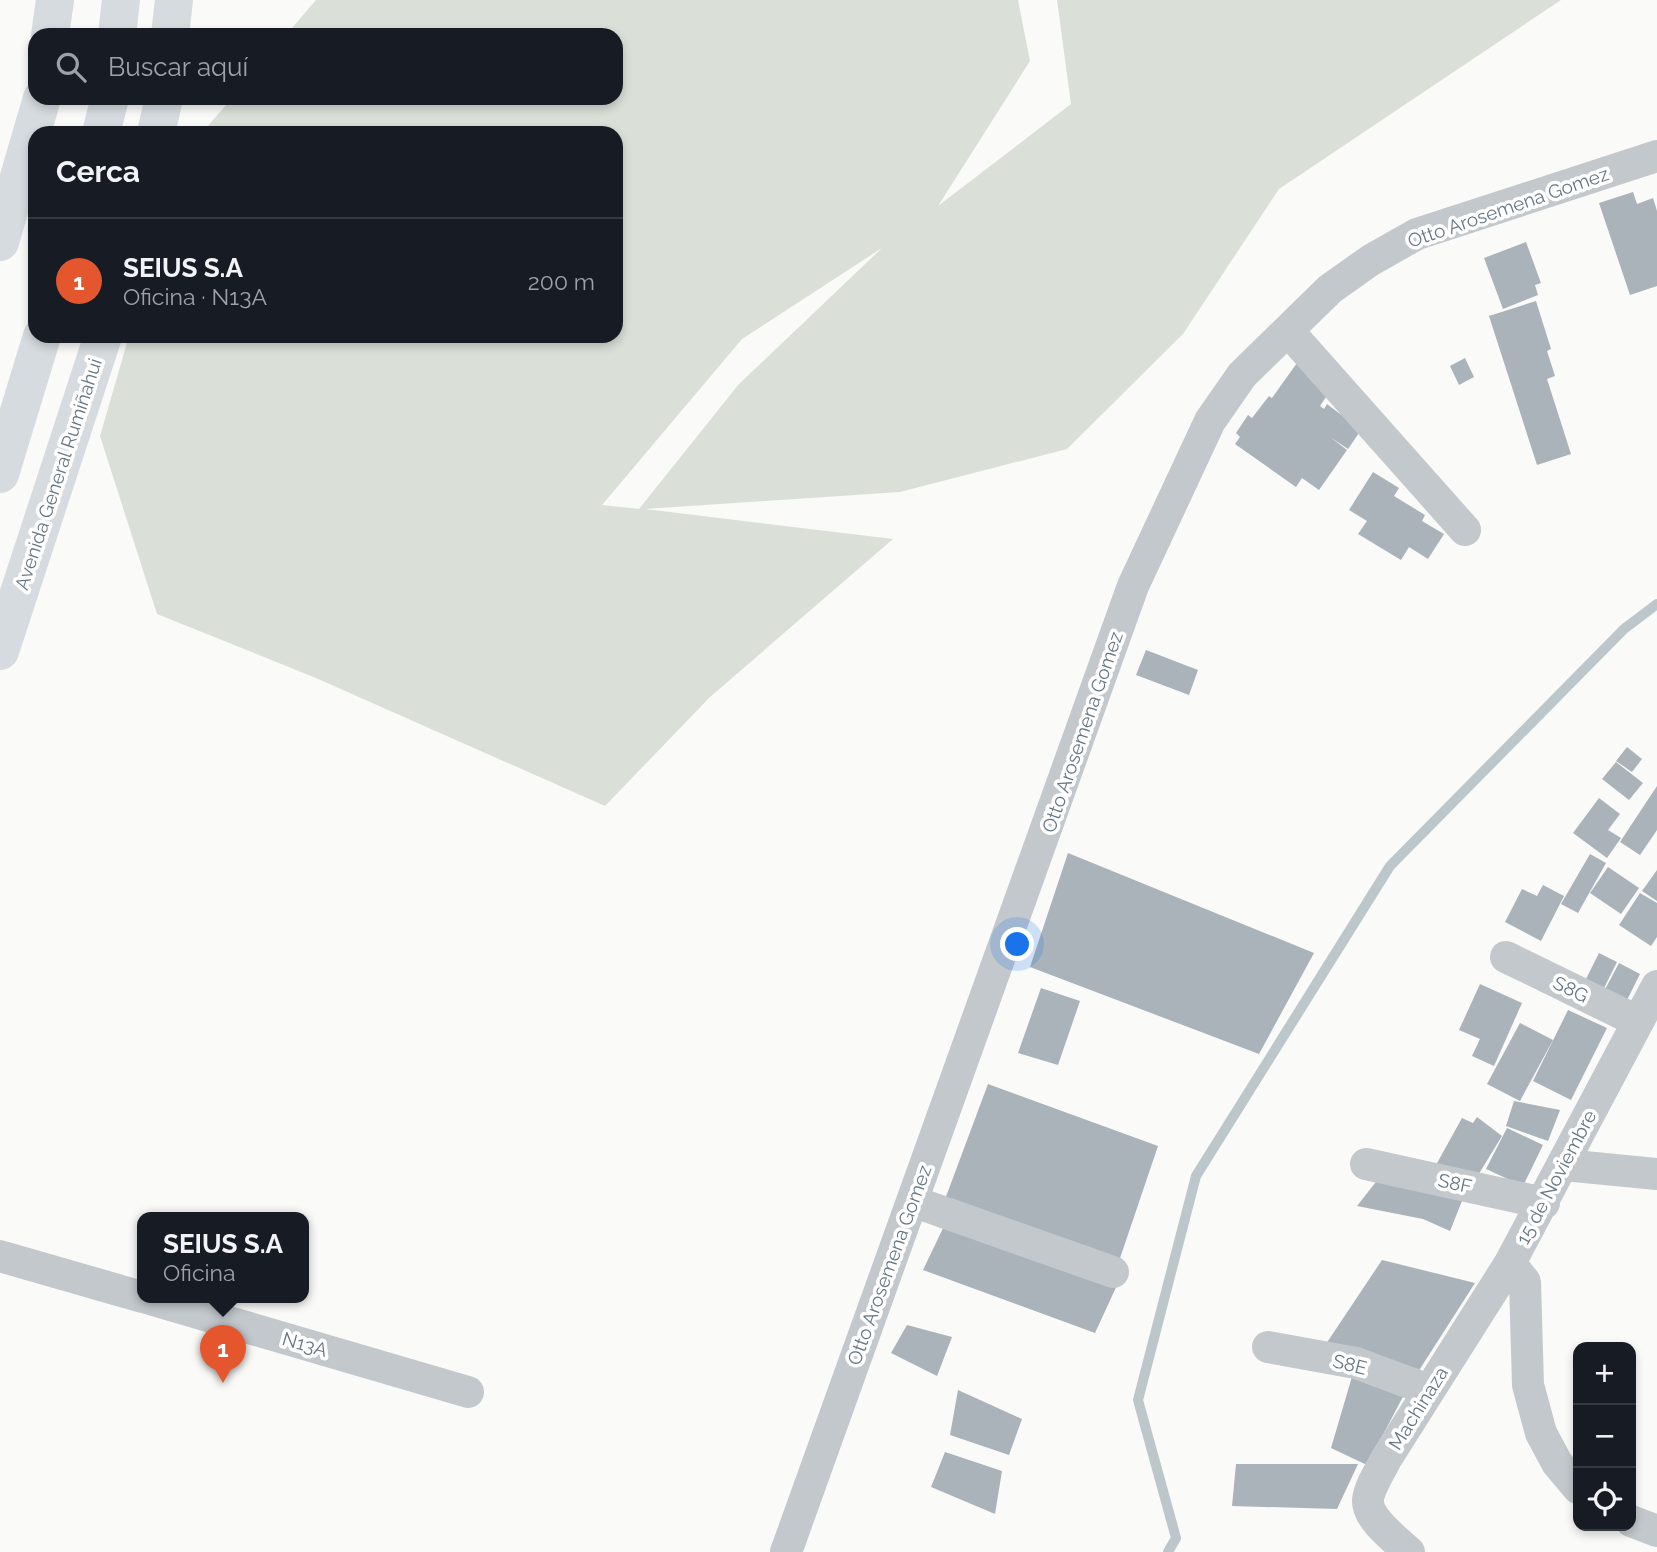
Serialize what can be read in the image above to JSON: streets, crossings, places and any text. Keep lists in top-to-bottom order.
{
  "streets": {
    "main road": ["Avenida General Rumiñahui"],
    "street": [
      "Otto Arosemena Gomez",
      "S8G",
      "15 de Noviembre",
      "S8F",
      "N13A",
      "S8E",
      "Machinaza"
    ]
  },
  "crossings": [
    ["S8G", "15 de Noviembre"],
    ["15 de Noviembre", "S8F"],
    ["15 de Noviembre", "Machinaza"],
    ["S8E", "Machinaza"]
  ],
  "page": {
    "search": "Buscar aquí",
    "heading": "Cerca",
    "list": [
      {
        "mark": "1",
        "name": "SEIUS S.A",
        "note": "Oficina · N13A",
        "value": "200 m"
      }
    ],
    "popup": ["SEIUS S.A", "Oficina"],
    "pins": "1",
    "map_buttons": ["+", "−"]
  }
}
